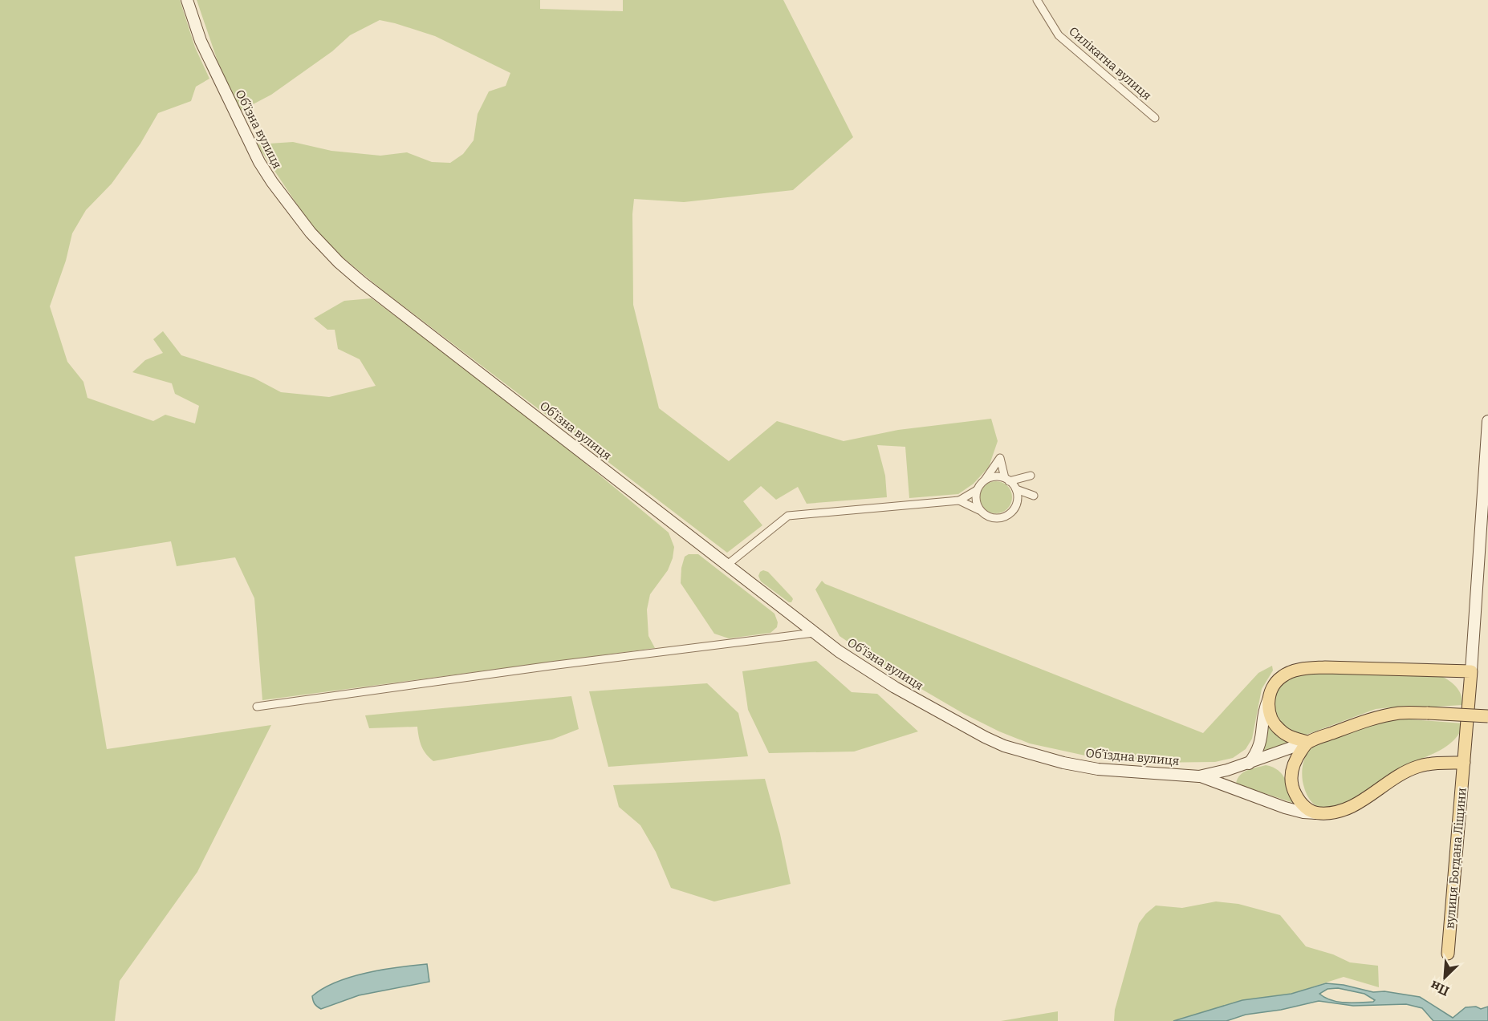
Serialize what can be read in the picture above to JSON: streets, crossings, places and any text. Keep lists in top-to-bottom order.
{
  "streets": {
    "main road": ["Об’їзна вулиця", "Об’їздна вулиця", "вулиця Богдана Ліщини"],
    "street": ["Силікатна вулиця"]
  },
  "crossings": [
    ["Об’їзна вулиця", "Об’їздна вулиця"]
  ],
  "north": "bottom left"
}
